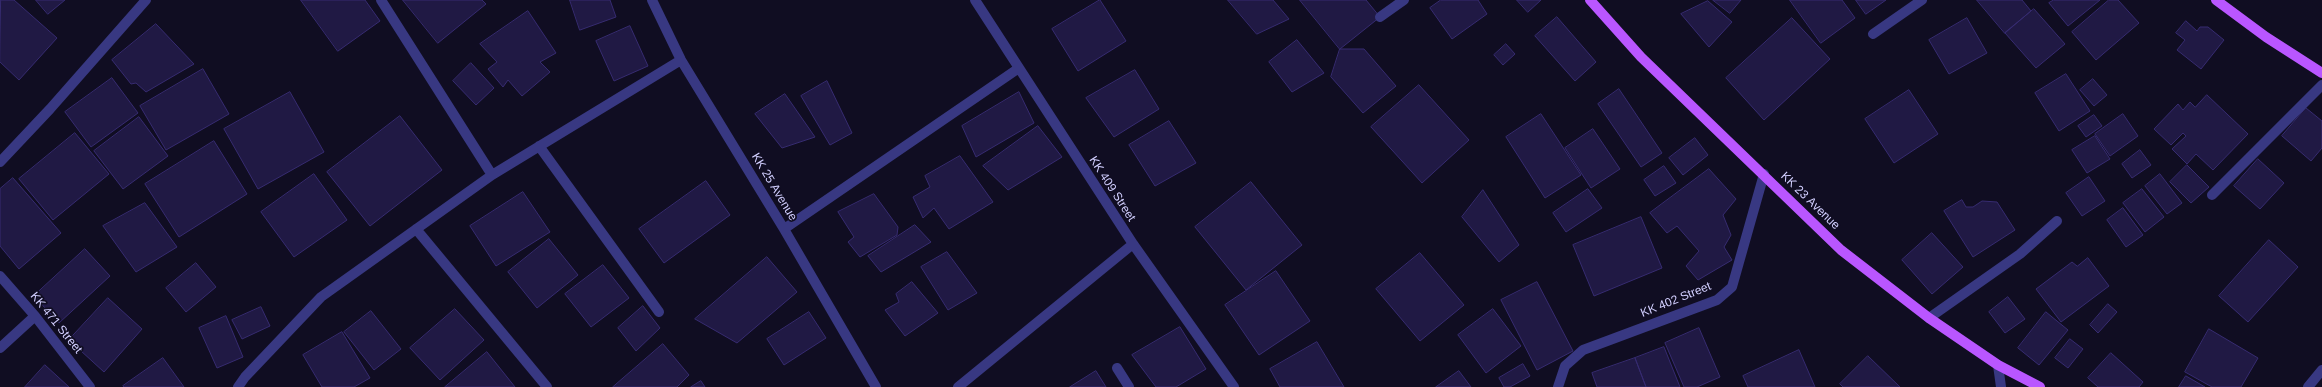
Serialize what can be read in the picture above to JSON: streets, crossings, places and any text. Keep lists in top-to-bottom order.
{
  "streets": {
    "main road": ["KK 23 Avenue"],
    "street": [
      "KK 25 Avenue",
      "KK 409 Street",
      "KK 402 Street",
      "KK 471 Street"
    ]
  },
  "crossings": [
    ["KK 23 Avenue", "KK 402 Street"]
  ]
}
